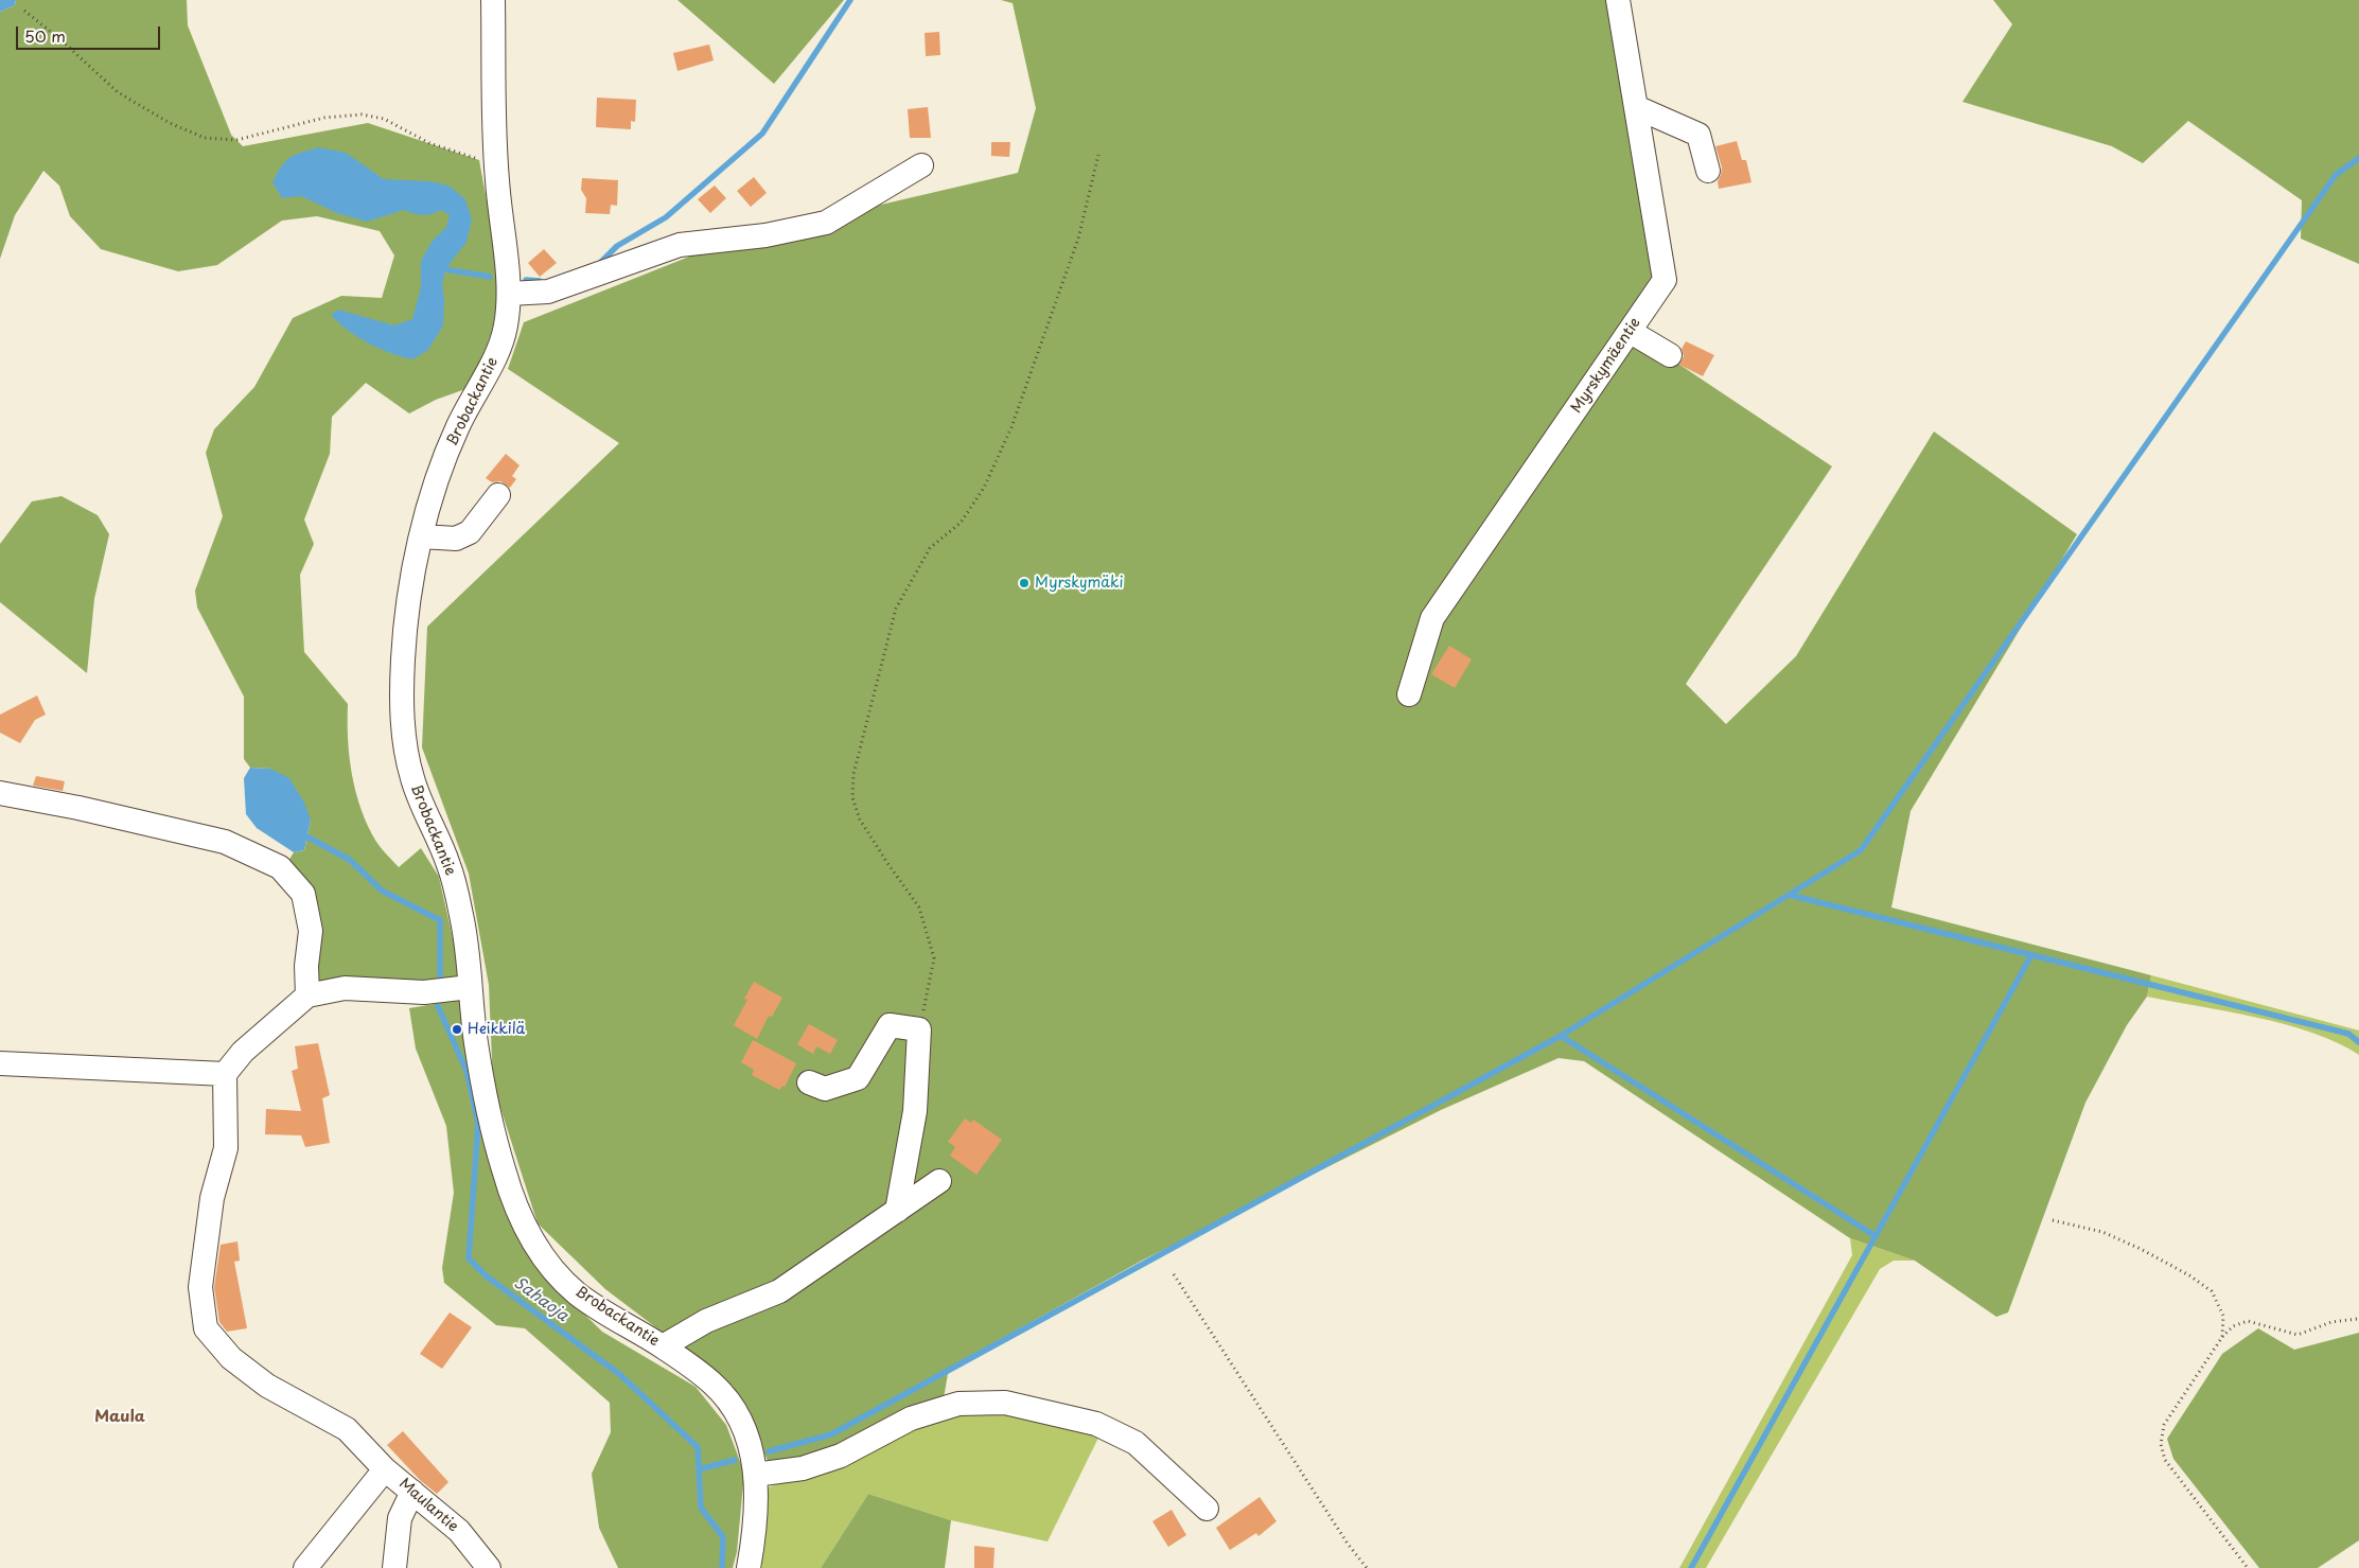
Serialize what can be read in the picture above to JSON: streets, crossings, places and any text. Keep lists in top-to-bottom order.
{
  "streets": {
    "street": ["Myrskymäentie", "Brobackantie", "Maulantie"]
  },
  "districts": ["Maula"],
  "water": ["Sahaoja"],
  "places": ["Myrskymäki", "Heikkilä"],
  "scale_bar": "50 m"
}
